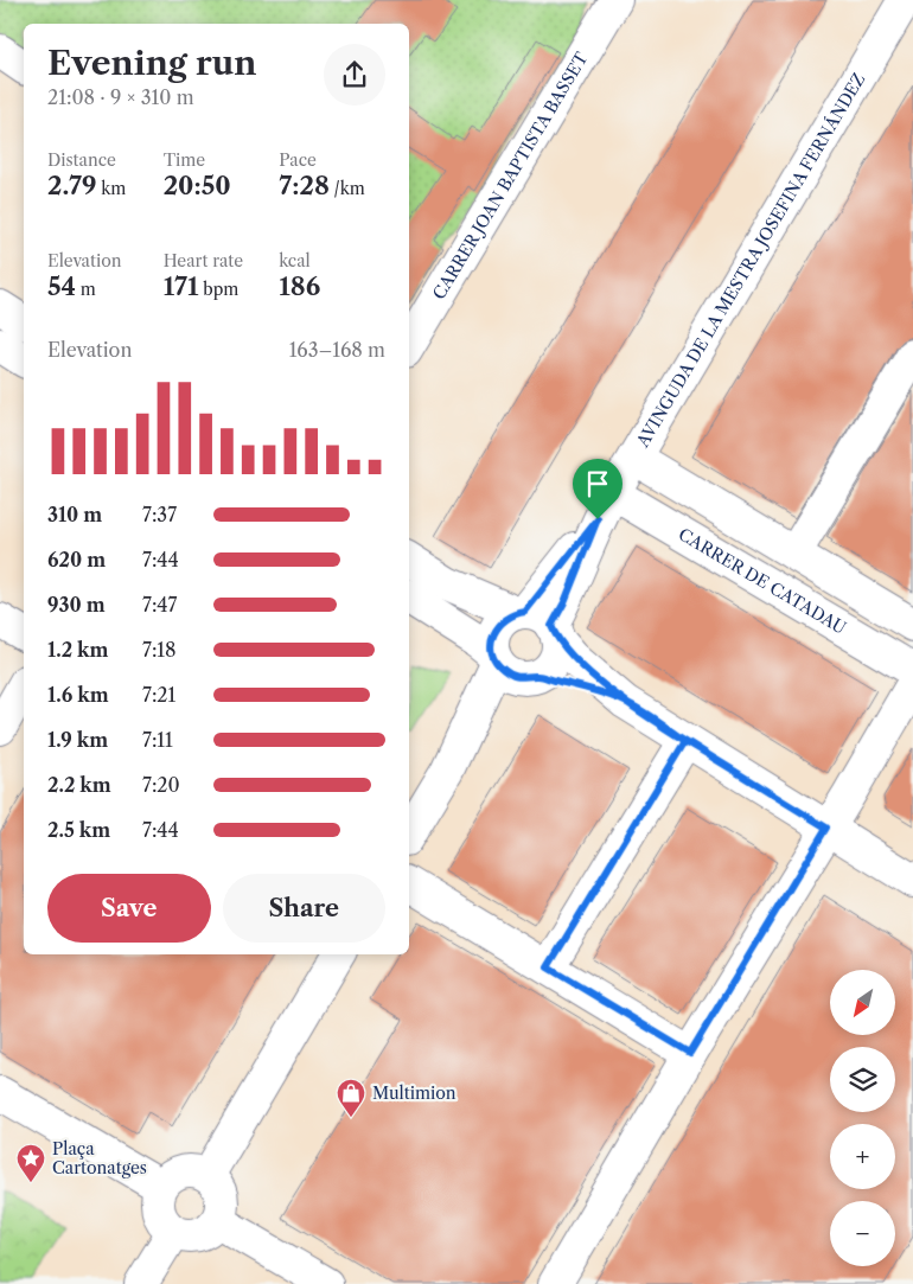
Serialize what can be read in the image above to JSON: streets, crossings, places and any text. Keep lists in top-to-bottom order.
{
  "streets": {
    "street": ["CARRER JOAN BAPTISTA BASSET", "AVINGUDA DE LA MESTRA JOSEFINA FERNÁNDEZ", "CARRER DE CATADAU"]
  },
  "crossings": [
    ["AVINGUDA DE LA MESTRA JOSEFINA FERNÁNDEZ", "CARRER DE CATADAU"]
  ],
  "places": {
    "shop": ["Multimion"],
    "place": ["Plaça Cartonatges"]
  },
  "north": "bottom left",
  "page": {
    "heading": ["Evening run", "21:08 · 9 × 310 m"],
    "stats": [
      ["Distance", "2.79 km"],
      ["Time", "20:50"],
      ["Pace", "7:28 /km"],
      ["Elevation", "54 m"],
      ["Heart rate", "171 bpm"],
      ["kcal", "186"]
    ],
    "chart": ["Elevation", "163–168 m"],
    "list": [
      {
        "name": "310 m",
        "note": "7:37"
      },
      {
        "name": "620 m",
        "note": "7:44"
      },
      {
        "name": "930 m",
        "note": "7:47"
      },
      {
        "name": "1.2 km",
        "note": "7:18"
      },
      {
        "name": "1.6 km",
        "note": "7:21"
      },
      {
        "name": "1.9 km",
        "note": "7:11"
      },
      {
        "name": "2.2 km",
        "note": "7:20"
      },
      {
        "name": "2.5 km",
        "note": "7:44"
      }
    ],
    "buttons": ["Save", "Share"],
    "map_buttons": ["+", "−"]
  }
}
